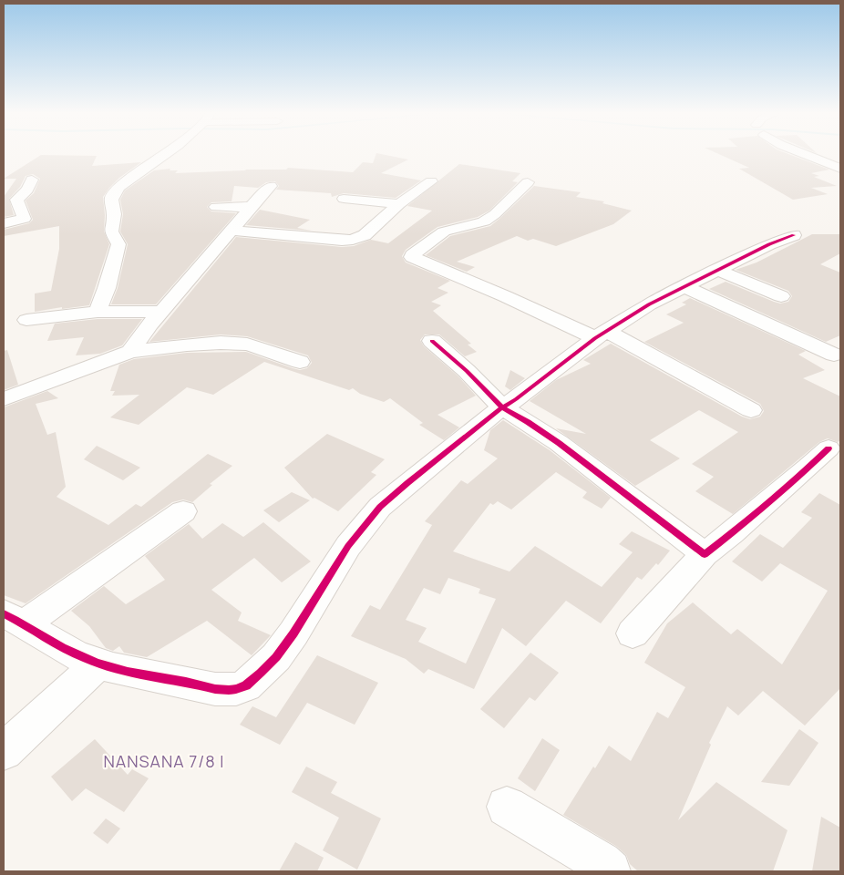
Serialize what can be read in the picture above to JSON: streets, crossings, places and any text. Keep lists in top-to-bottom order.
{
  "districts": ["NANSANA 7/8 I"]
}
